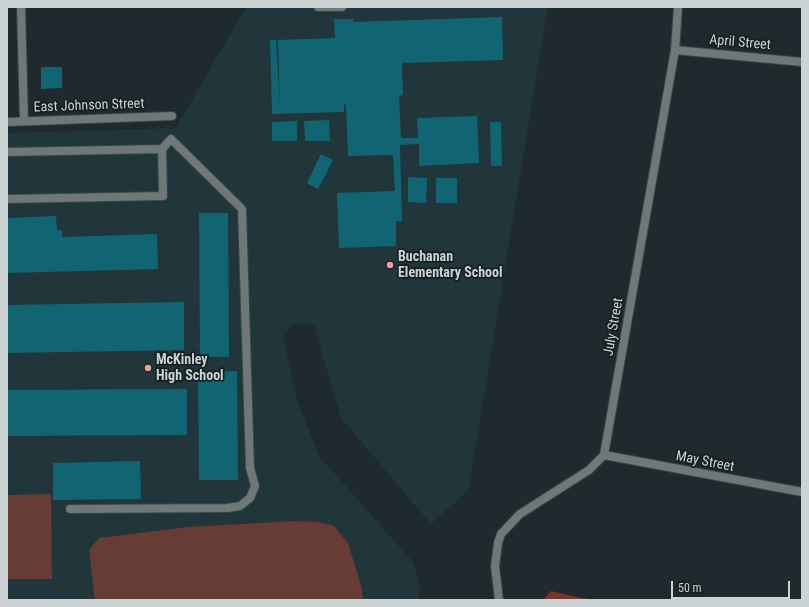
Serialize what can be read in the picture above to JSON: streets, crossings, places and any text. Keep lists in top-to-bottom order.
{
  "streets": {
    "street": [
      "April Street",
      "East Johnson Street",
      "July Street",
      "May Street"
    ]
  },
  "crossings": [
    ["April Street", "July Street"],
    ["July Street", "May Street"]
  ],
  "places": ["Buchanan Elementary School", "McKinley High School"],
  "scale_bar": "50 m"
}
